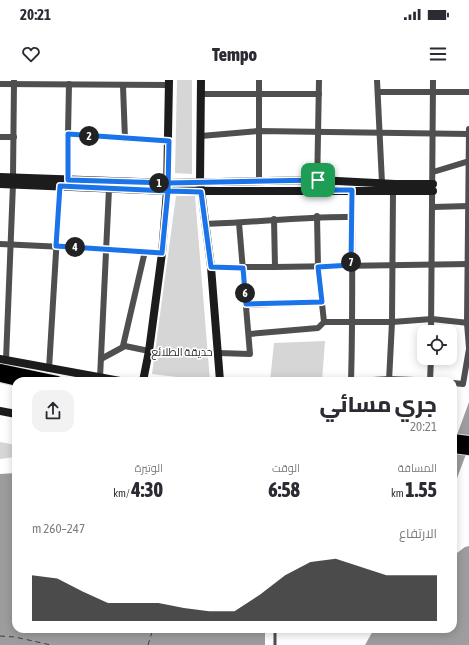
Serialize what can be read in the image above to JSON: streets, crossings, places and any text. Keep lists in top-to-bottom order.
{
  "parks": ["حديقة الطلائع"],
  "page": {
    "status": "20:21",
    "header": "Tempo",
    "pins": [
      "2",
      "1",
      "4",
      "7",
      "6"
    ],
    "heading": ["جري مسائي", "20:21"],
    "stats": [
      ["المسافة", "1.55 km"],
      ["الوقت", "6:58"],
      ["الوتيرة", "4:30 /km"]
    ],
    "chart": ["الارتفاع", "247–260 m"]
  }
}
